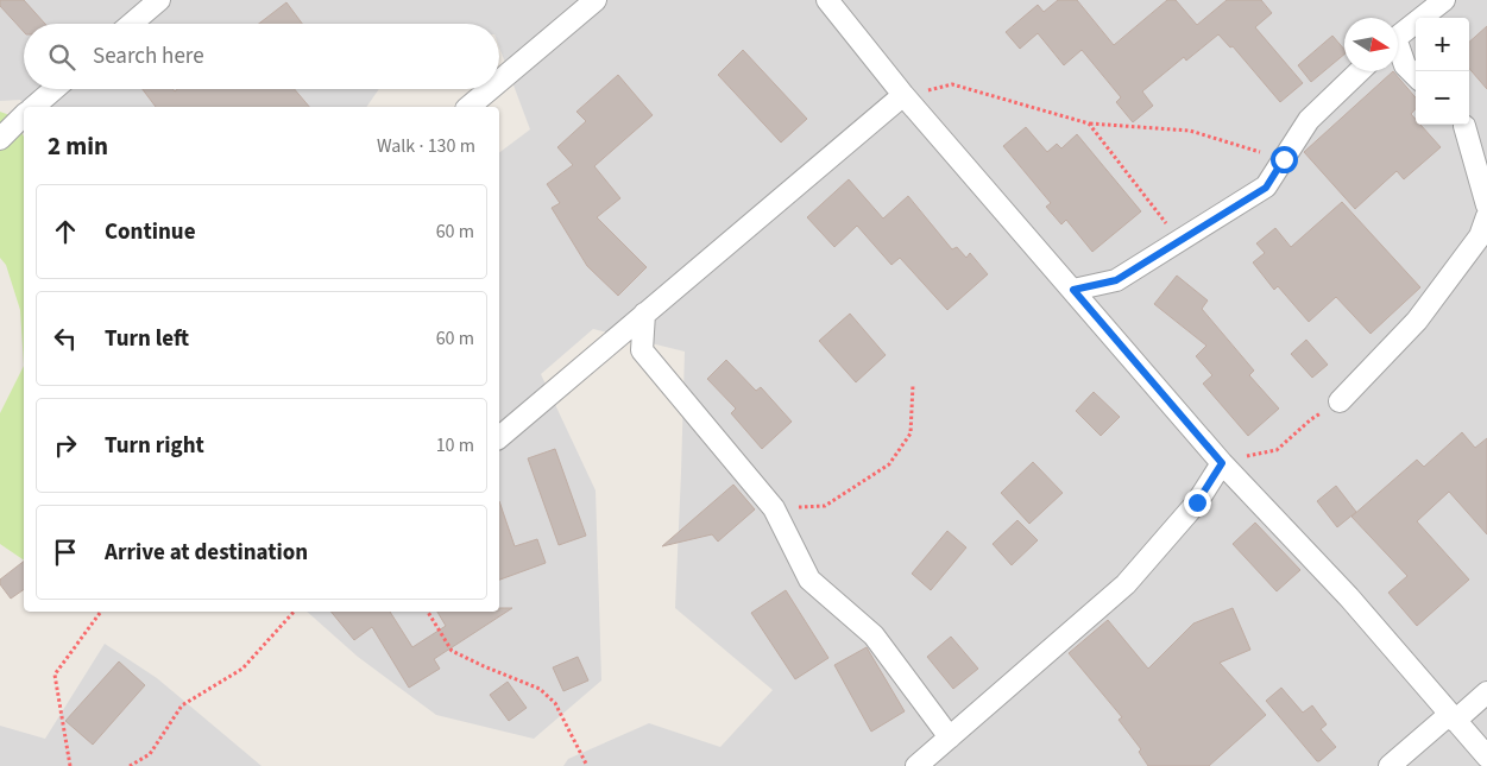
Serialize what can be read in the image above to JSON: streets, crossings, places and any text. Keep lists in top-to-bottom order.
{
  "north": "right",
  "page": {
    "map_buttons": ["+", "−"],
    "search": "Search here",
    "heading": ["2 min", "Walk · 130 m"],
    "list": [
      ["Continue", "60 m"],
      ["Turn left", "60 m"],
      ["Turn right", "10 m"],
      "Arrive at destination"
    ]
  }
}
